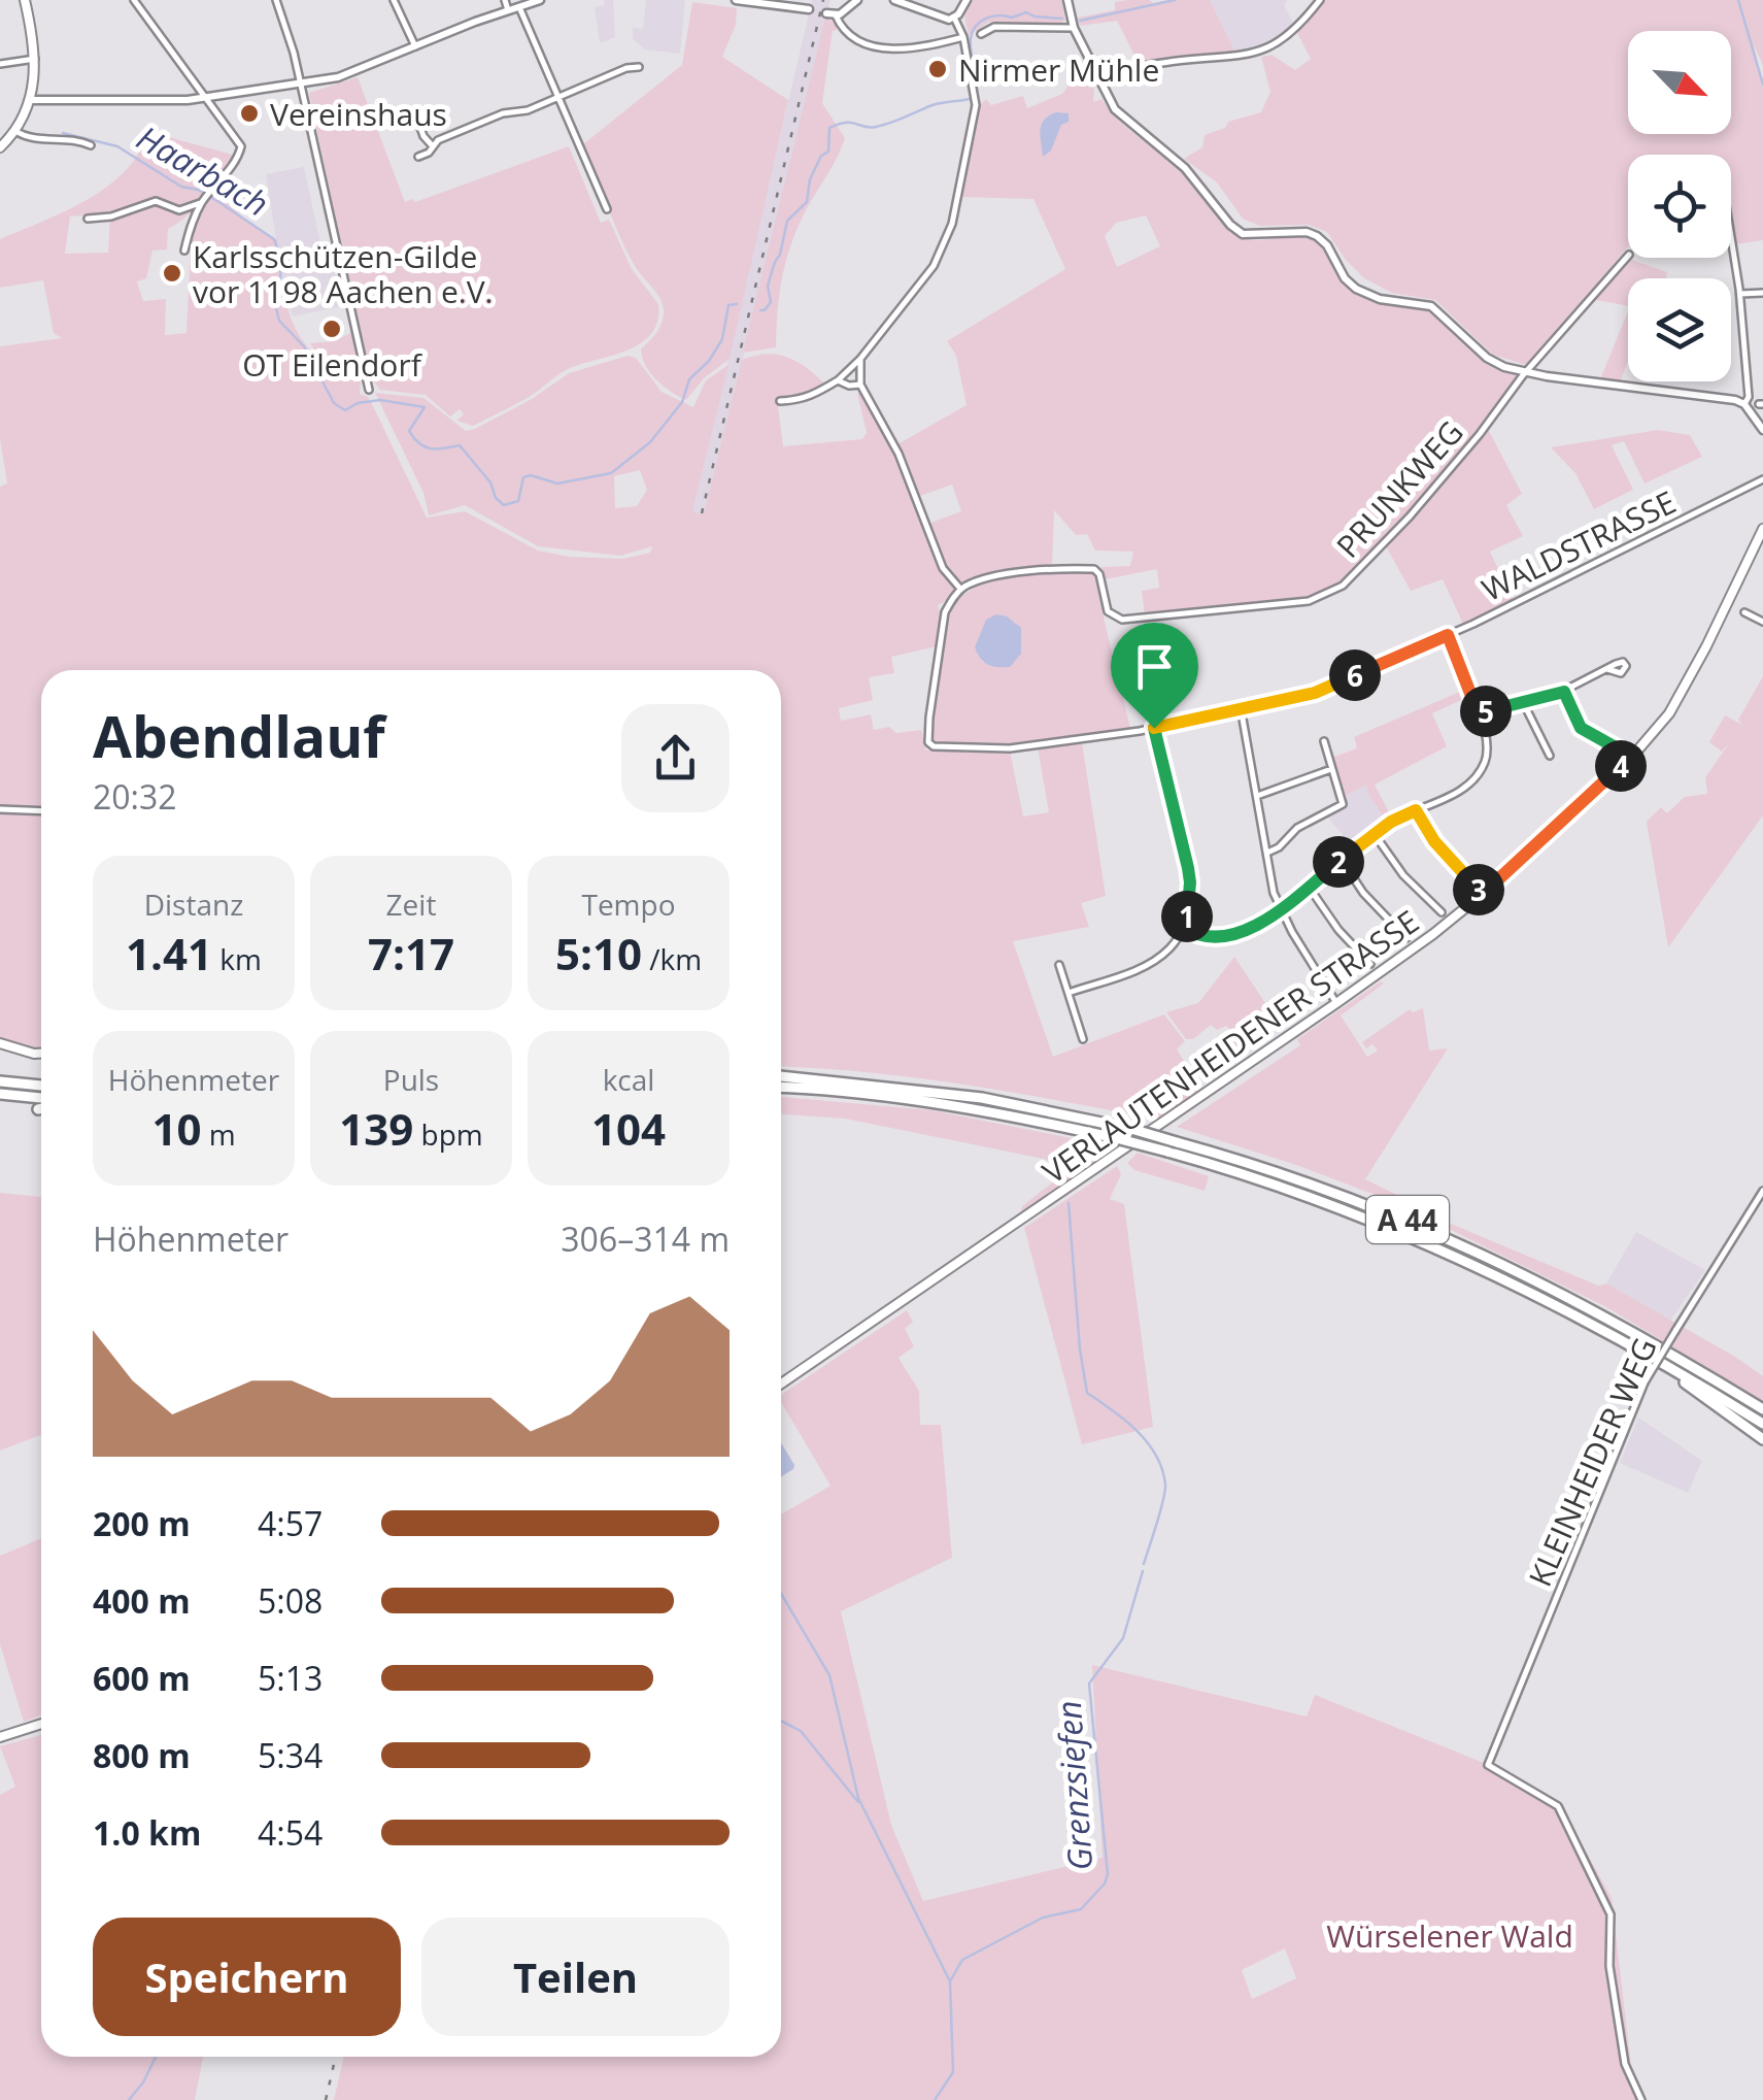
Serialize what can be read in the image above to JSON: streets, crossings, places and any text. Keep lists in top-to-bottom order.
{
  "streets": {
    "highway": ["A 44"],
    "main road": ["VERLAUTENHEIDENER STRASSE"],
    "street": ["PRUNKWEG", "WALDSTRASSE", "KLEINHEIDER WEG"]
  },
  "crossings": [
    ["PRUNKWEG", "WALDSTRASSE"]
  ],
  "water": ["Haarbach", "Grenzsiefen"],
  "parks": ["Würselener Wald"],
  "places": [
    "Nirmer Mühle",
    "Vereinshaus",
    "Karlsschützen-Gilde vor 1198 Aachen e.V.",
    "OT Eilendorf"
  ],
  "north": "bottom right",
  "page": {
    "pins": [
      "6",
      "5",
      "4",
      "2",
      "3",
      "1"
    ],
    "heading": ["Abendlauf", "20:32"],
    "stats": [
      ["Distanz", "1.41 km"],
      ["Zeit", "7:17"],
      ["Tempo", "5:10 /km"],
      ["Höhenmeter", "10 m"],
      ["Puls", "139 bpm"],
      ["kcal", "104"]
    ],
    "chart": ["Höhenmeter", "306–314 m"],
    "list": [
      {
        "name": "200 m",
        "note": "4:57"
      },
      {
        "name": "400 m",
        "note": "5:08"
      },
      {
        "name": "600 m",
        "note": "5:13"
      },
      {
        "name": "800 m",
        "note": "5:34"
      },
      {
        "name": "1.0 km",
        "note": "4:54"
      }
    ],
    "buttons": ["Speichern", "Teilen"]
  }
}
